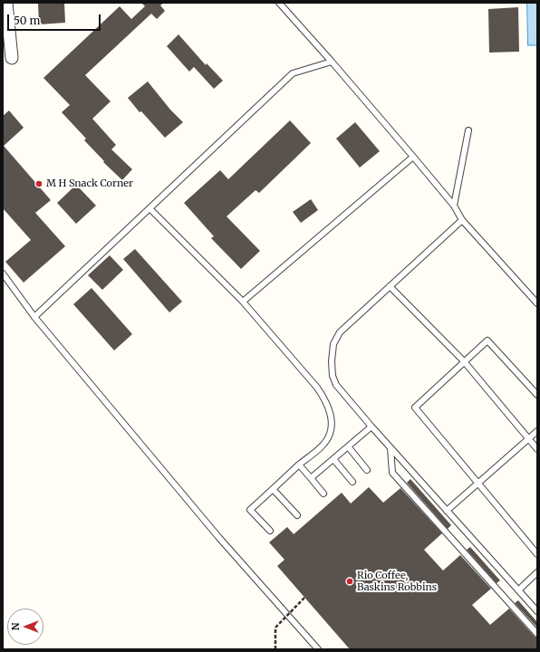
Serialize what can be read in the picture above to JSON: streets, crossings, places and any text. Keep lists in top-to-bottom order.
{
  "places": ["M H Snack Corner", "Rio Coffee, Baskins Robbins"],
  "scale_bar": "50 m",
  "north": "left"
}
